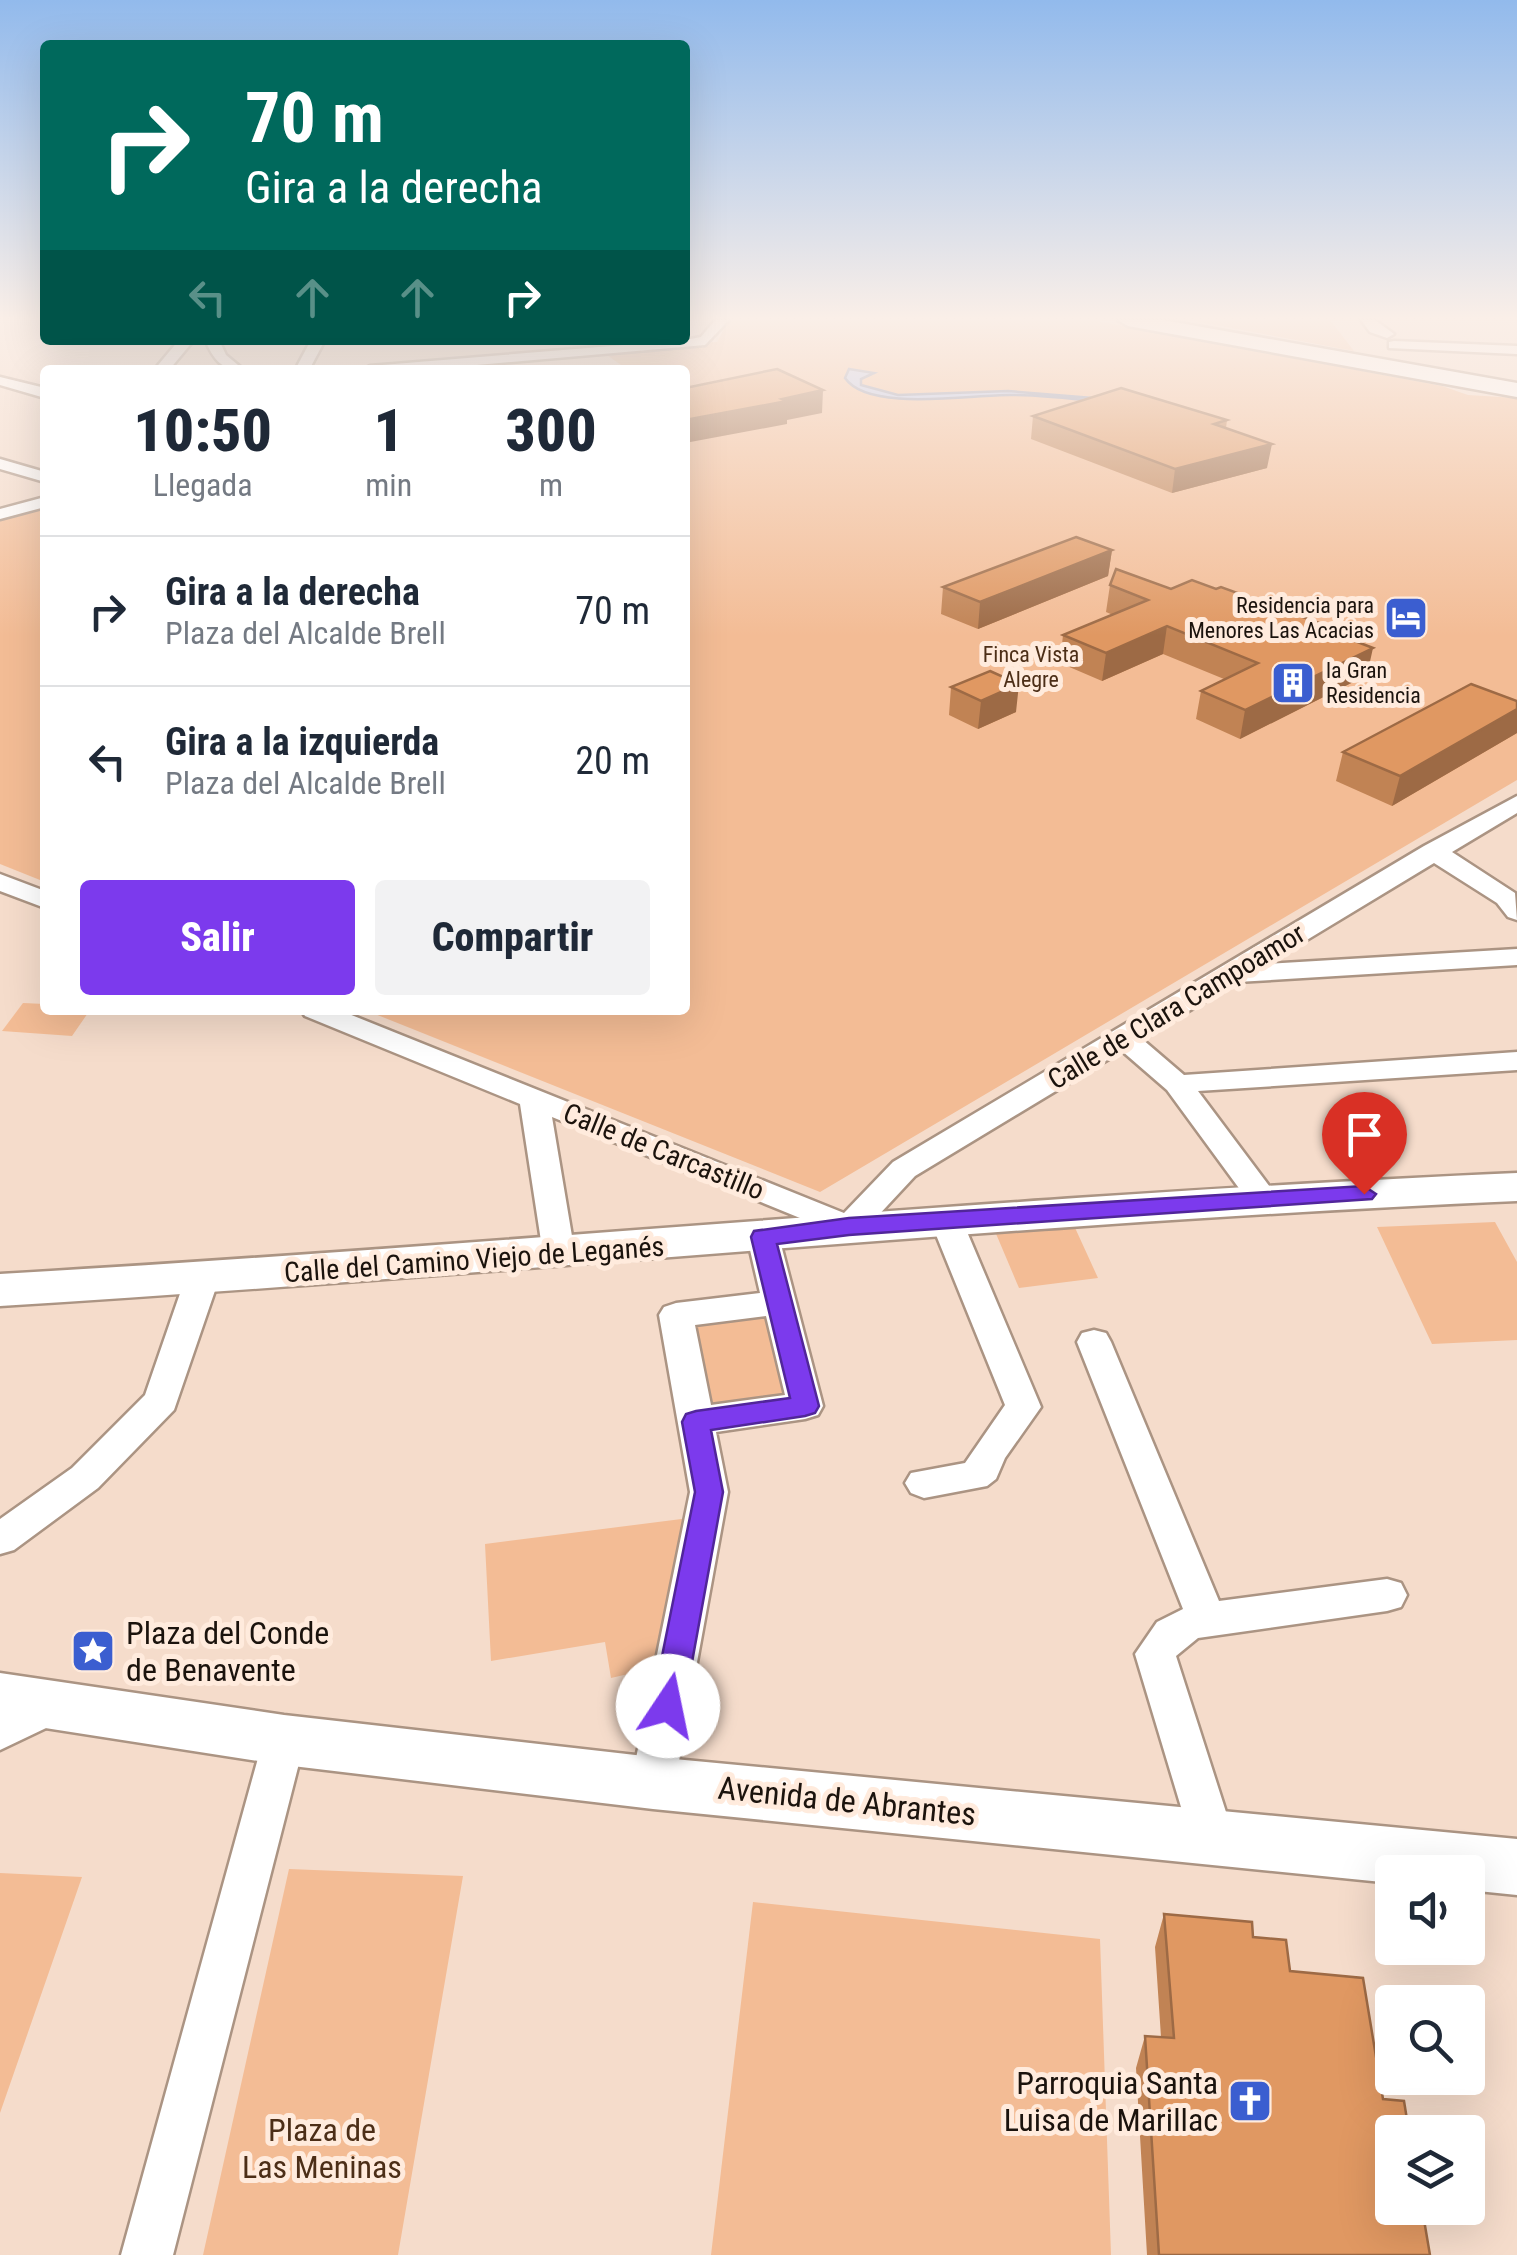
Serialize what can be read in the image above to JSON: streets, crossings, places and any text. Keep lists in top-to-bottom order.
{
  "streets": {
    "street": [
      "Calle de Clara Campoamor",
      "Calle de Carcastillo",
      "Calle del Camino Viejo de Leganés",
      "Avenida de Abrantes"
    ]
  },
  "crossings": [
    ["Calle de Clara Campoamor", "Calle de Carcastillo"],
    ["Calle de Clara Campoamor", "Calle del Camino Viejo de Leganés"],
    ["Calle de Carcastillo", "Calle del Camino Viejo de Leganés"]
  ],
  "parks": ["Finca Vista Alegre", "Plaza de Las Meninas"],
  "places": {
    "hotel": ["Residencia para Menores Las Acacias"],
    "building": ["la Gran Residencia"],
    "place": ["Plaza del Conde de Benavente"],
    "church": ["Parroquia Santa Luisa de Marillac"]
  },
  "page": {
    "turn": ["70 m", "Gira a la derecha"],
    "eta": [
      "10:50",
      "Llegada",
      "1",
      "min",
      "300",
      "m"
    ],
    "list": [
      {
        "name": "Gira a la derecha",
        "note": "Plaza del Alcalde Brell",
        "value": "70 m"
      },
      {
        "name": "Gira a la izquierda",
        "note": "Plaza del Alcalde Brell",
        "value": "20 m"
      }
    ],
    "buttons": ["Salir", "Compartir"]
  }
}
